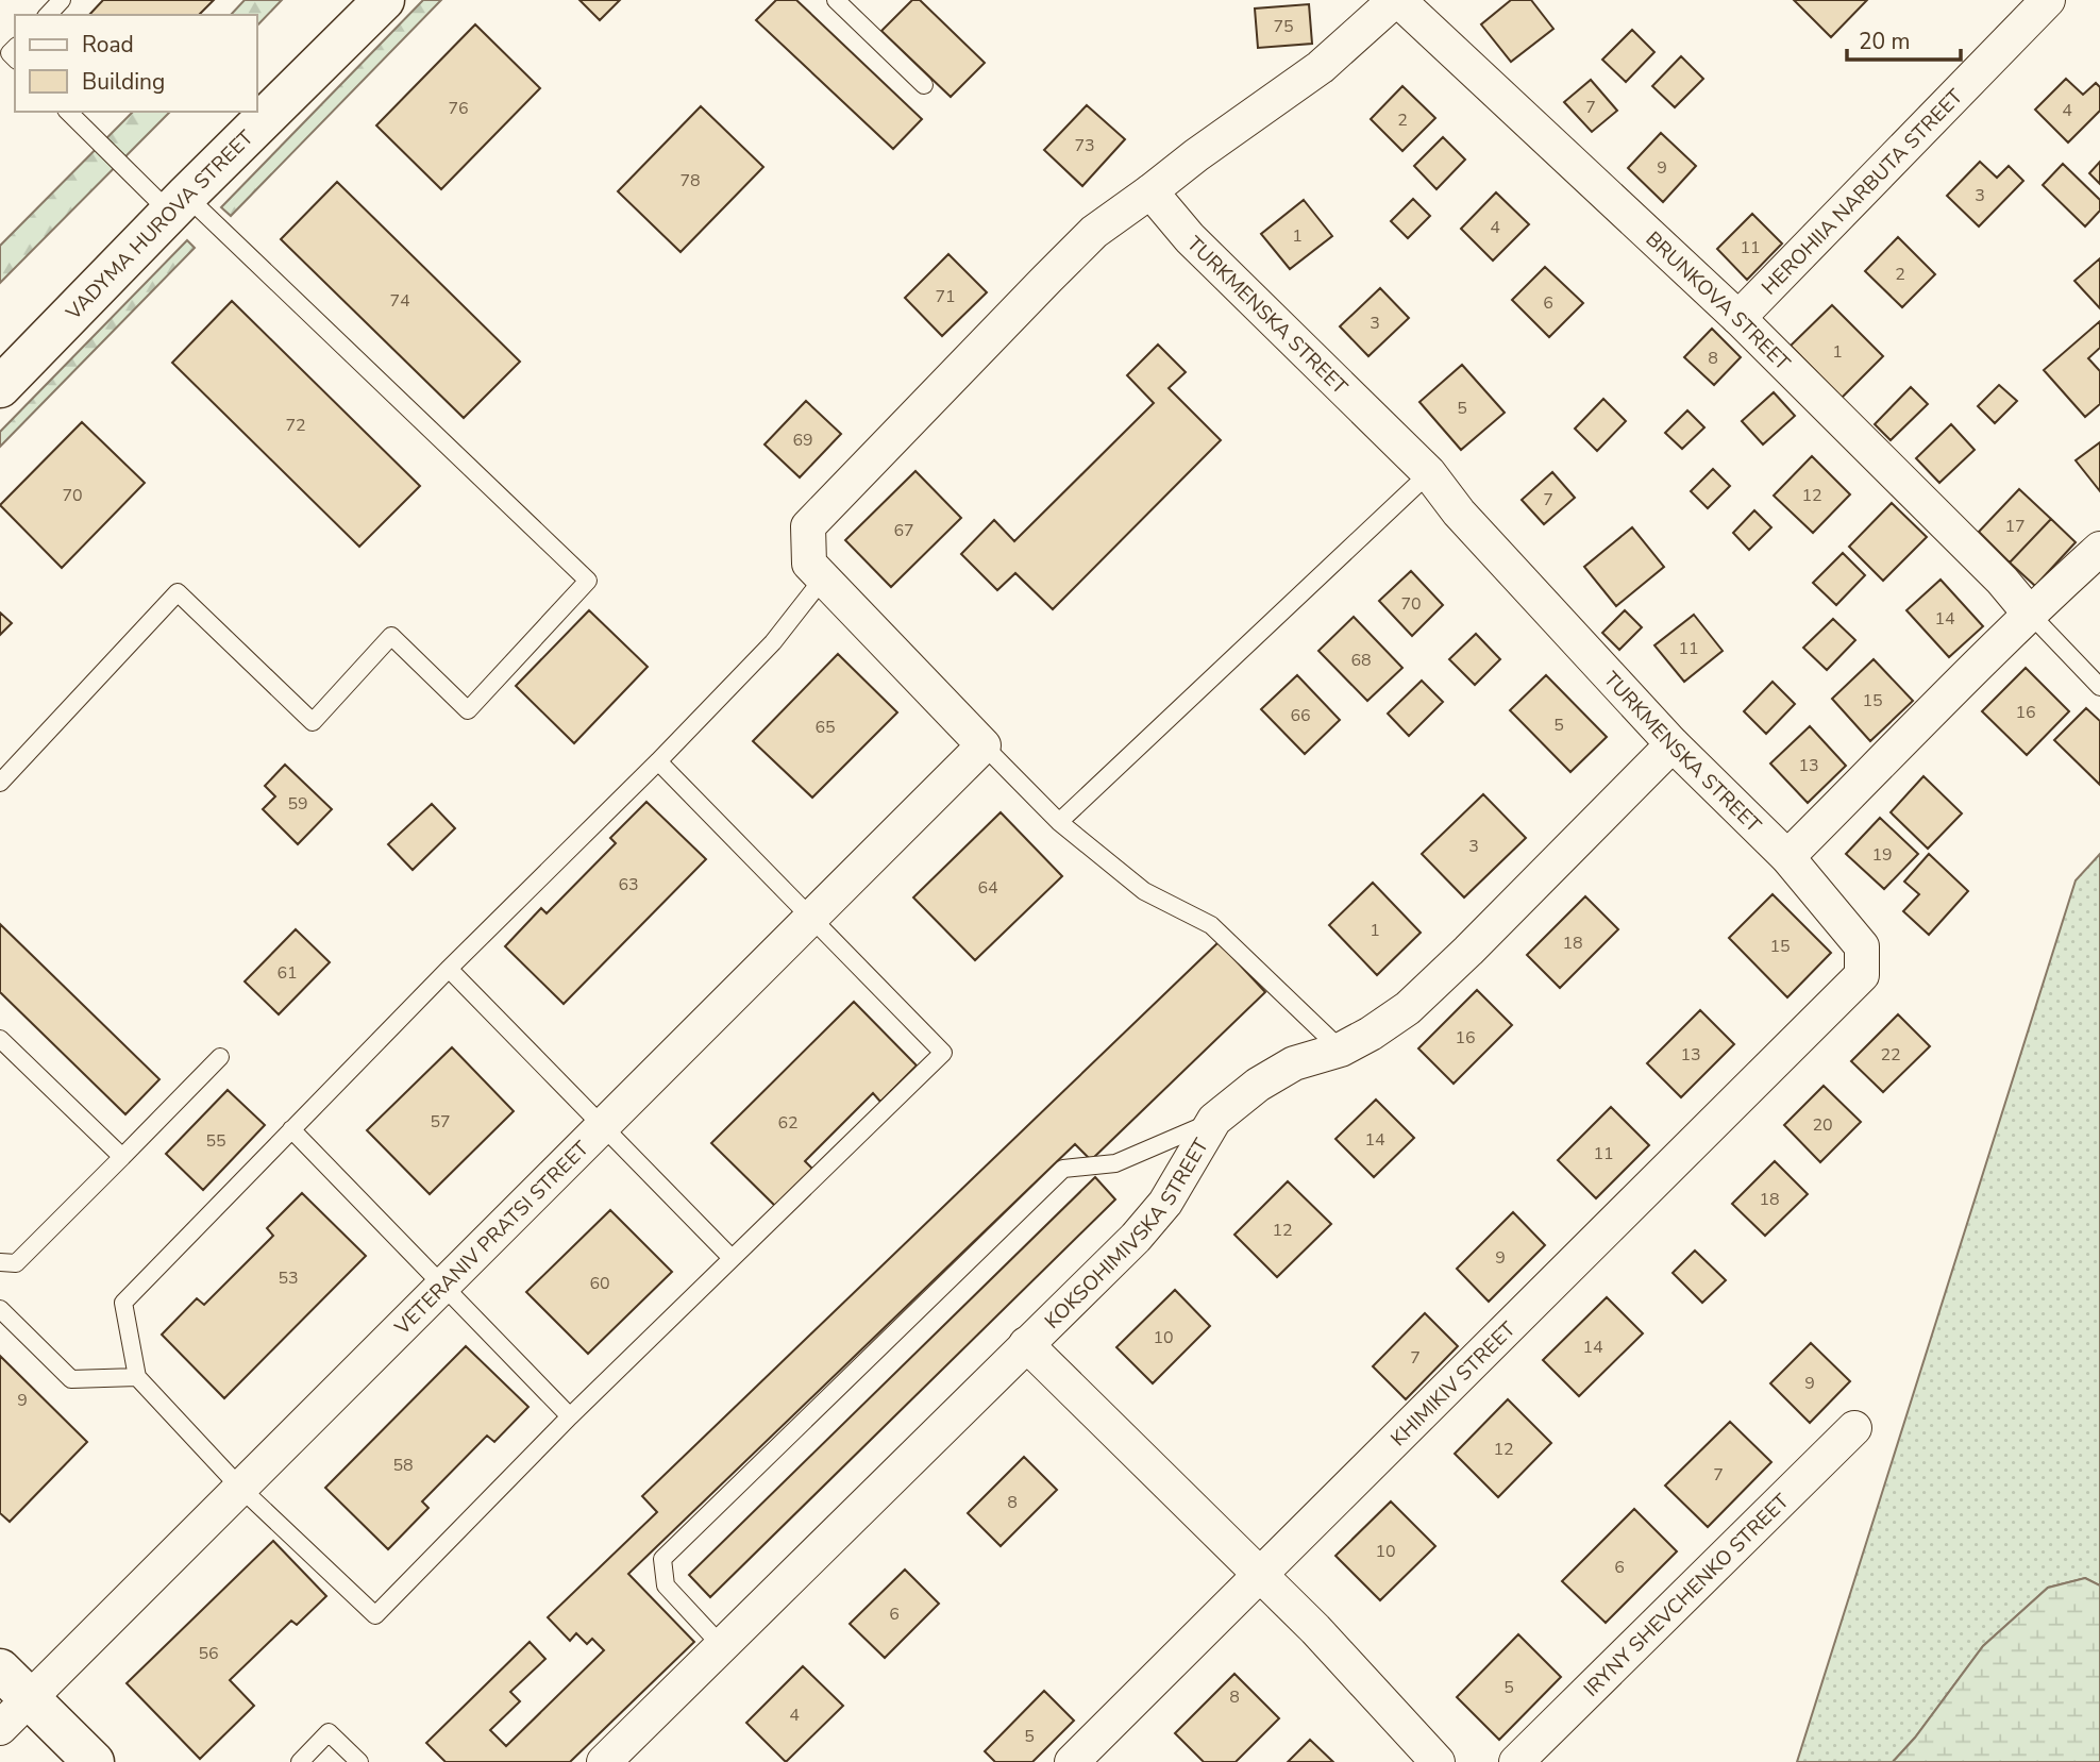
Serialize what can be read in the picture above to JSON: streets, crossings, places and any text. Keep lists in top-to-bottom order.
{
  "streets": {
    "street": [
      "HEROHIIA NARBUTA STREET",
      "VADYMA HUROVA STREET",
      "BRUNKOVA STREET",
      "TURKMENSKA STREET",
      "KOKSOHIMIVSKA STREET",
      "VETERANIV PRATSI STREET",
      "KHIMIKIV STREET",
      "IRYNY SHEVCHENKO STREET"
    ]
  },
  "crossings": [
    ["HEROHIIA NARBUTA STREET", "BRUNKOVA STREET"],
    ["TURKMENSKA STREET", "KOKSOHIMIVSKA STREET"],
    ["TURKMENSKA STREET", "KHIMIKIV STREET"]
  ],
  "house_numbers": [
    "75",
    "7",
    "76",
    "4",
    "2",
    "73",
    "9",
    "78",
    "3",
    "4",
    "1",
    "11",
    "2",
    "71",
    "74",
    "6",
    "3",
    "1",
    "8",
    "5",
    "72",
    "69",
    "70",
    "12",
    "7",
    "17",
    "67",
    "70",
    "14",
    "11",
    "68",
    "15",
    "16",
    "66",
    "5",
    "65",
    "13",
    "59",
    "3",
    "19",
    "63",
    "64",
    "1",
    "18",
    "15",
    "61",
    "16",
    "13",
    "22",
    "57",
    "62",
    "20",
    "14",
    "55",
    "11",
    "18",
    "12",
    "9",
    "53",
    "60",
    "10",
    "14",
    "7",
    "9",
    "9",
    "12",
    "58",
    "7",
    "8",
    "10",
    "6",
    "6",
    "56",
    "5",
    "8",
    "4",
    "5"
  ],
  "legend": ["Road", "Building"],
  "scale_bar": "20 m"
}
